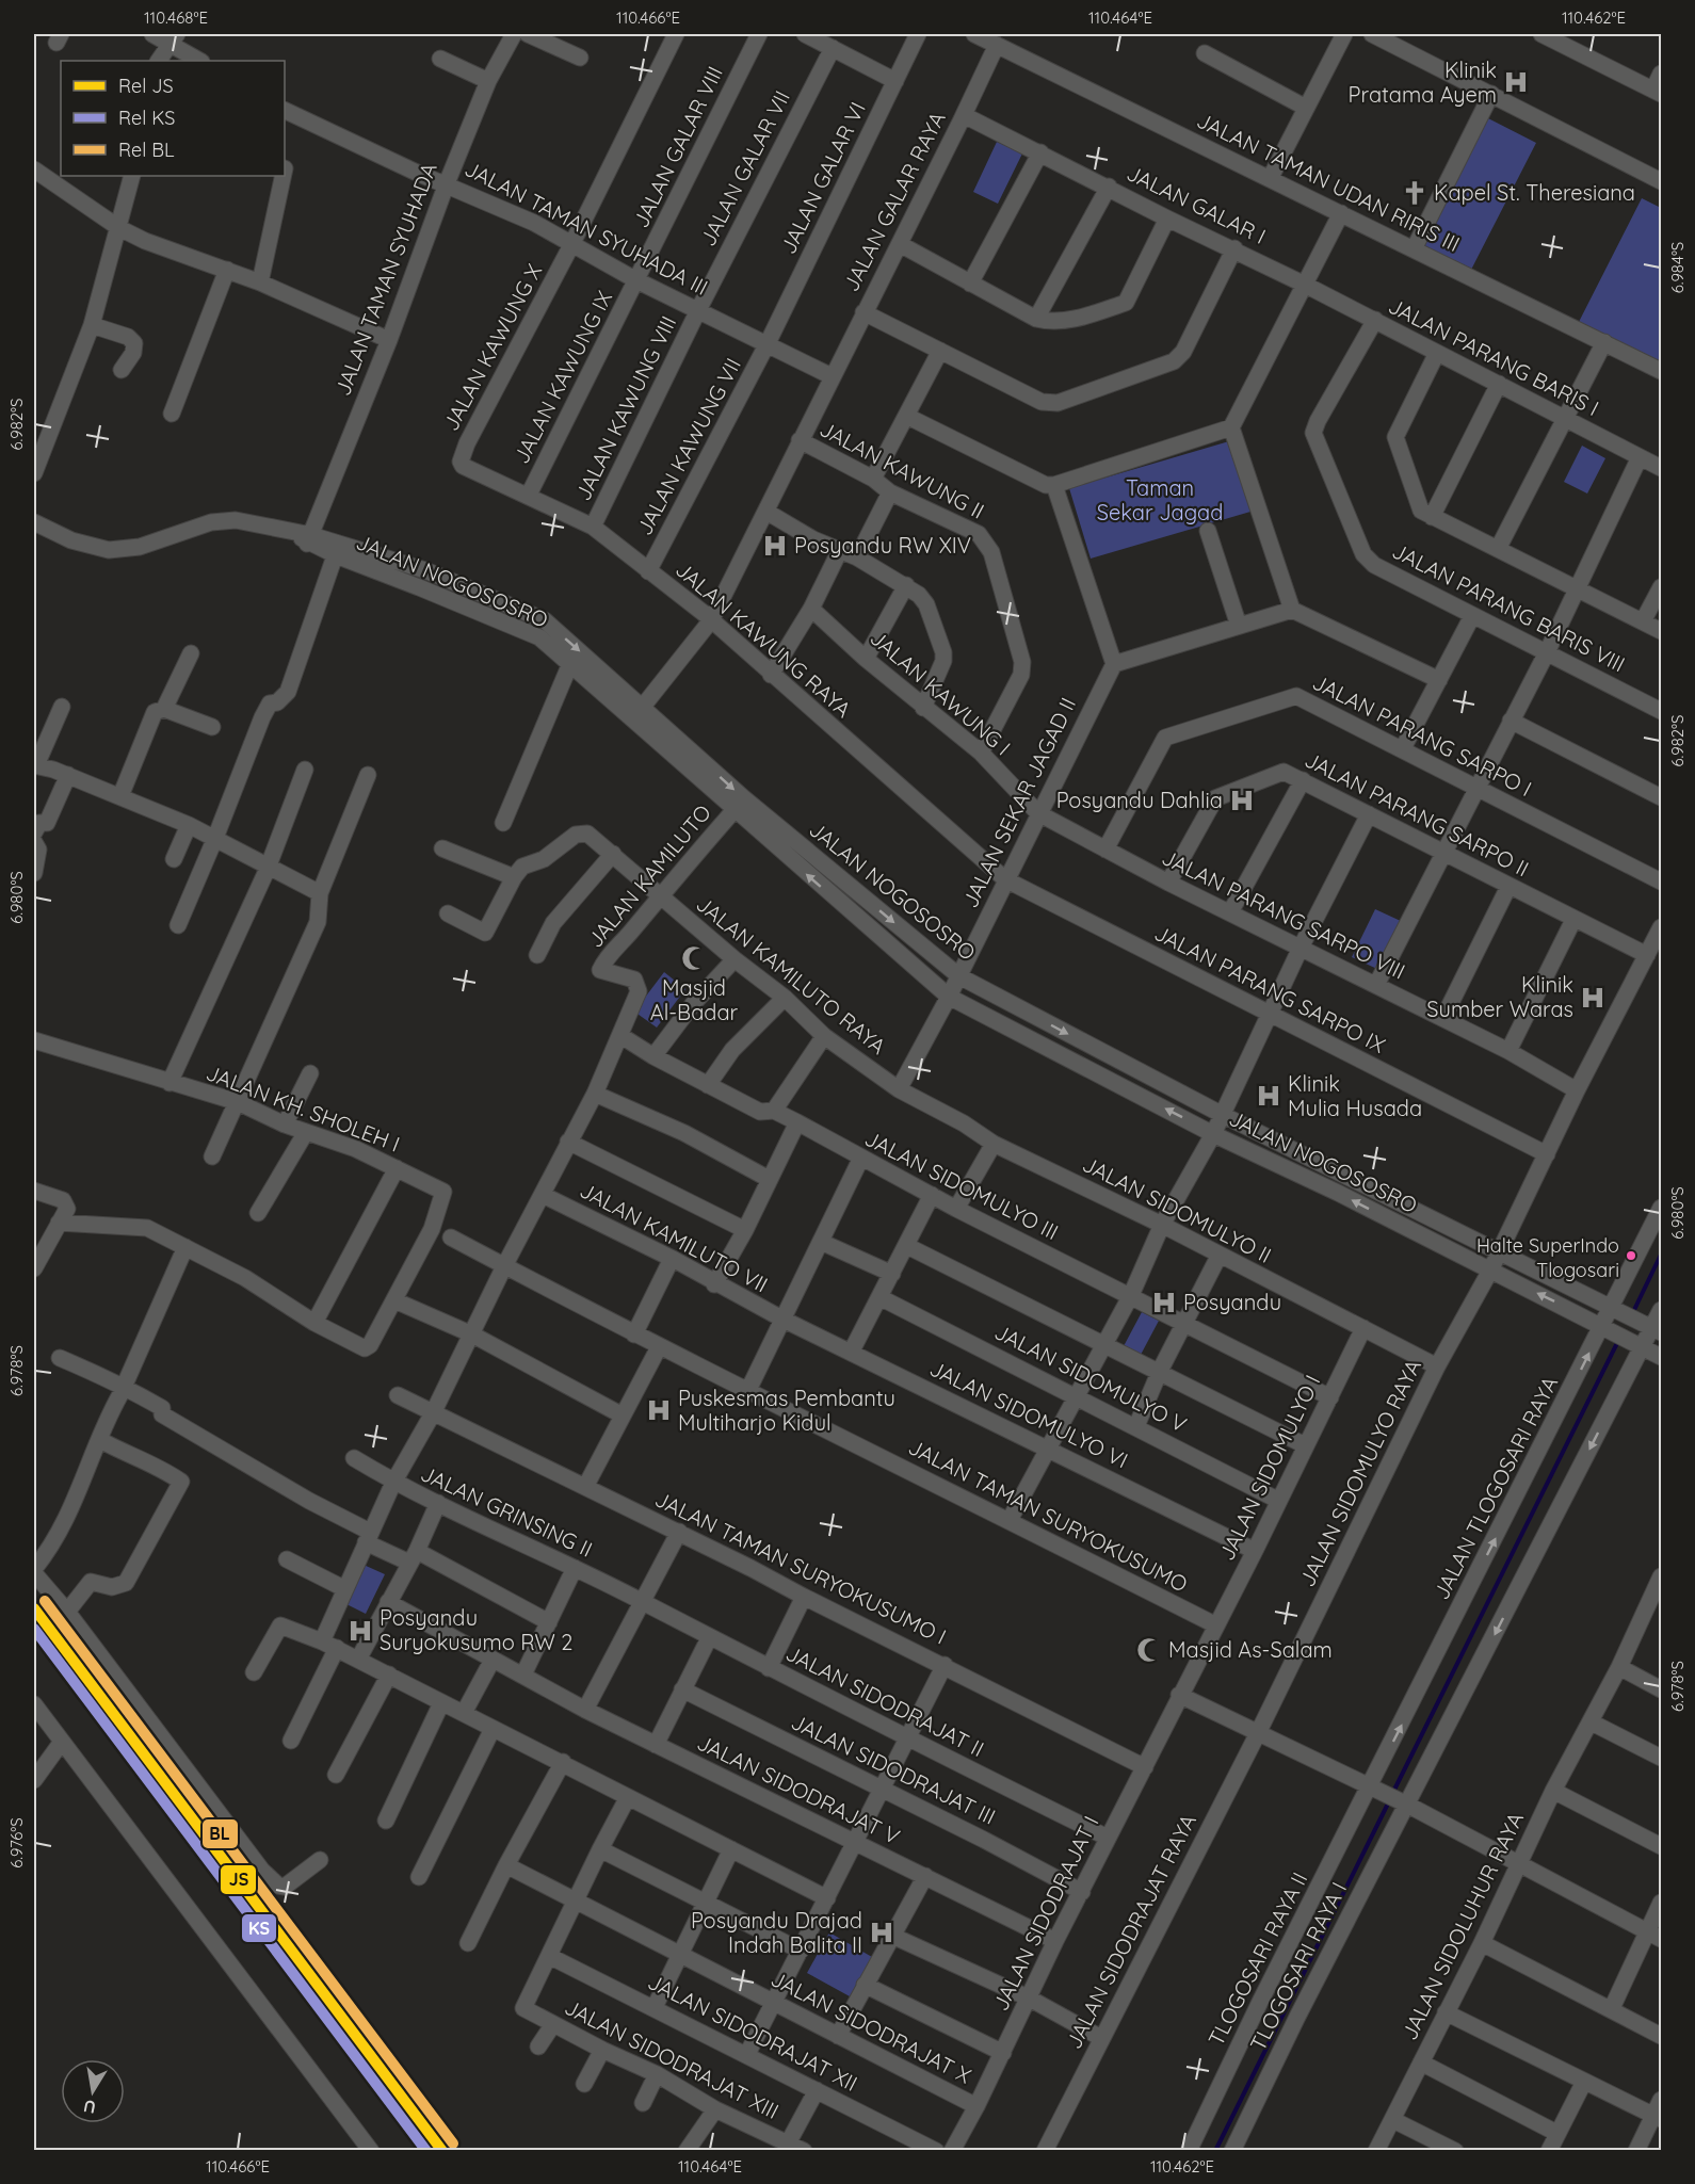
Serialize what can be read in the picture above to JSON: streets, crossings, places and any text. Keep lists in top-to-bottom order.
{
  "streets": {
    "street": [
      "JALAN GALAR VIII",
      "JALAN GALAR VII",
      "JALAN GALAR VI",
      "JALAN TAMAN UDAN RIRIS III",
      "JALAN GALAR RAYA",
      "JALAN GALAR I",
      "JALAN TAMAN SYUHADA III",
      "JALAN TAMAN SYUHADA",
      "JALAN KAWUNG X",
      "JALAN PARANG BARIS I",
      "JALAN KAWUNG IX",
      "JALAN KAWUNG VIII",
      "JALAN KAWUNG VII",
      "JALAN KAWUNG II",
      "JALAN NOGOSOSRO",
      "JALAN PARANG BARIS VIII",
      "JALAN KAWUNG RAYA",
      "JALAN KAWUNG I",
      "JALAN PARANG SARPO I",
      "JALAN SEKAR JAGAD II",
      "JALAN PARANG SARPO II",
      "JALAN KAMILUTO",
      "JALAN PARANG SARPO VIII",
      "JALAN KAMILUTO RAYA",
      "JALAN PARANG SARPO IX",
      "JALAN KH. SHOLEH I",
      "JALAN SIDOMULYO III",
      "JALAN SIDOMULYO II",
      "JALAN KAMILUTO VII",
      "JALAN SIDOMULYO V",
      "JALAN SIDOMULYO VI",
      "JALAN SIDOMULYO I",
      "JALAN SIDOMULYO RAYA",
      "JALAN TLOGOSARI RAYA",
      "JALAN GRINSING II",
      "JALAN TAMAN SURYOKUSUMO",
      "JALAN TAMAN SURYOKUSUMO I",
      "JALAN SIDODRAJAT II",
      "JALAN SIDODRAJAT III",
      "JALAN SIDODRAJAT V",
      "JALAN SIDODRAJAT I",
      "JALAN SIDOLUHUR RAYA",
      "JALAN SIDODRAJAT RAYA",
      "TLOGOSARI RAYA II",
      "TLOGOSARI RAYA I",
      "JALAN SIDODRAJAT X",
      "JALAN SIDODRAJAT XII",
      "JALAN SIDODRAJAT XIII"
    ]
  },
  "crossings": [
    ["JALAN GALAR VIII", "JALAN TAMAN SYUHADA III"],
    ["JALAN GALAR VIII", "JALAN KAWUNG IX"],
    ["JALAN GALAR VII", "JALAN TAMAN SYUHADA III"],
    ["JALAN GALAR VII", "JALAN KAWUNG VIII"],
    ["JALAN GALAR VI", "JALAN TAMAN SYUHADA III"],
    ["JALAN GALAR VI", "JALAN KAWUNG VII"],
    ["JALAN TAMAN UDAN RIRIS III", "JALAN GALAR RAYA"],
    ["JALAN GALAR RAYA", "JALAN GALAR I"],
    ["JALAN GALAR RAYA", "JALAN TAMAN SYUHADA III"],
    ["JALAN GALAR RAYA", "JALAN KAWUNG II"],
    ["JALAN GALAR RAYA", "JALAN NOGOSOSRO"],
    ["JALAN GALAR RAYA", "JALAN KAWUNG RAYA"],
    ["JALAN GALAR I", "JALAN PARANG BARIS I"],
    ["JALAN TAMAN SYUHADA III", "JALAN TAMAN SYUHADA"],
    ["JALAN TAMAN SYUHADA III", "JALAN KAWUNG X"],
    ["JALAN TAMAN SYUHADA III", "JALAN KAWUNG IX"],
    ["JALAN TAMAN SYUHADA III", "JALAN KAWUNG VIII"],
    ["JALAN TAMAN SYUHADA III", "JALAN KAWUNG VII"],
    ["JALAN TAMAN SYUHADA", "JALAN NOGOSOSRO"],
    ["JALAN KAWUNG X", "JALAN KAWUNG RAYA"],
    ["JALAN PARANG BARIS I", "JALAN PARANG BARIS VIII"],
    ["JALAN KAWUNG IX", "JALAN KAWUNG RAYA"],
    ["JALAN KAWUNG VIII", "JALAN KAWUNG RAYA"],
    ["JALAN KAWUNG VII", "JALAN KAWUNG RAYA"],
    ["JALAN KAWUNG II", "JALAN KAWUNG I"],
    ["JALAN NOGOSOSRO", "JALAN SEKAR JAGAD II"],
    ["JALAN NOGOSOSRO", "JALAN KAMILUTO"],
    ["JALAN NOGOSOSRO", "JALAN KAMILUTO RAYA"],
    ["JALAN NOGOSOSRO", "JALAN SIDOMULYO RAYA"],
    ["JALAN NOGOSOSRO", "JALAN TLOGOSARI RAYA"],
    ["JALAN KAWUNG RAYA", "JALAN SEKAR JAGAD II"],
    ["JALAN KAWUNG RAYA", "JALAN PARANG SARPO IX"],
    ["JALAN KAWUNG I", "JALAN SEKAR JAGAD II"],
    ["JALAN KAWUNG I", "JALAN PARANG SARPO VIII"],
    ["JALAN PARANG SARPO I", "JALAN PARANG SARPO VIII"],
    ["JALAN SEKAR JAGAD II", "JALAN PARANG SARPO VIII"],
    ["JALAN SEKAR JAGAD II", "JALAN KAMILUTO RAYA"],
    ["JALAN SEKAR JAGAD II", "JALAN PARANG SARPO IX"],
    ["JALAN PARANG SARPO II", "JALAN PARANG SARPO VIII"],
    ["JALAN PARANG SARPO II", "JALAN SIDOMULYO RAYA"],
    ["JALAN KAMILUTO", "JALAN KAMILUTO RAYA"],
    ["JALAN KAMILUTO", "JALAN SIDOMULYO III"],
    ["JALAN PARANG SARPO VIII", "JALAN SIDOMULYO RAYA"],
    ["JALAN KAMILUTO RAYA", "JALAN SIDOMULYO II"],
    ["JALAN PARANG SARPO IX", "JALAN SIDOMULYO RAYA"],
    ["JALAN SIDOMULYO II", "JALAN SIDOMULYO I"],
    ["JALAN SIDOMULYO II", "JALAN SIDOMULYO RAYA"],
    ["JALAN KAMILUTO VII", "JALAN SIDOMULYO VI"],
    ["JALAN SIDOMULYO V", "JALAN SIDOMULYO I"],
    ["JALAN SIDOMULYO VI", "JALAN SIDOMULYO I"],
    ["JALAN SIDOMULYO I", "JALAN TAMAN SURYOKUSUMO"],
    ["JALAN SIDOMULYO I", "JALAN SIDODRAJAT I"],
    ["JALAN SIDOMULYO RAYA", "JALAN SIDODRAJAT RAYA"],
    ["JALAN TLOGOSARI RAYA", "TLOGOSARI RAYA II"],
    ["JALAN GRINSING II", "JALAN SIDODRAJAT II"],
    ["JALAN TAMAN SURYOKUSUMO I", "JALAN SIDODRAJAT I"],
    ["JALAN SIDODRAJAT II", "JALAN SIDODRAJAT I"],
    ["JALAN SIDODRAJAT III", "JALAN SIDODRAJAT I"],
    ["JALAN SIDODRAJAT V", "JALAN SIDODRAJAT I"],
    ["JALAN SIDODRAJAT I", "JALAN SIDODRAJAT X"],
    ["JALAN SIDODRAJAT XII", "JALAN SIDODRAJAT XIII"]
  ],
  "parks": ["Taman Sekar Jagad"],
  "places": {
    "hospital": [
      "Klinik Pratama Ayem",
      "Posyandu RW XIV",
      "Posyandu Dahlia",
      "Klinik Sumber Waras",
      "Klinik Mulia Husada",
      "Posyandu",
      "Puskesmas Pembantu Multiharjo Kidul",
      "Posyandu Suryokusumo RW 2",
      "Posyandu Drajad Indah Balita II"
    ],
    "church": ["Kapel St. Theresiana"],
    "mosque": ["Masjid Al-Badar", "Masjid As-Salam"],
    "other": ["Halte SuperIndo Tlogosari"]
  },
  "lines": ["rail line BL", "rail line JS", "rail line KS"],
  "legend": ["Rel JS", "Rel KS", "Rel BL"],
  "north": "bottom",
  "coordinates": [
    "110.468°E",
    "110.466°E",
    "110.464°E",
    "110.462°E",
    "6.984°S",
    "6.982°S",
    "6.980°S",
    "6.978°S",
    "6.976°S"
  ]
}
